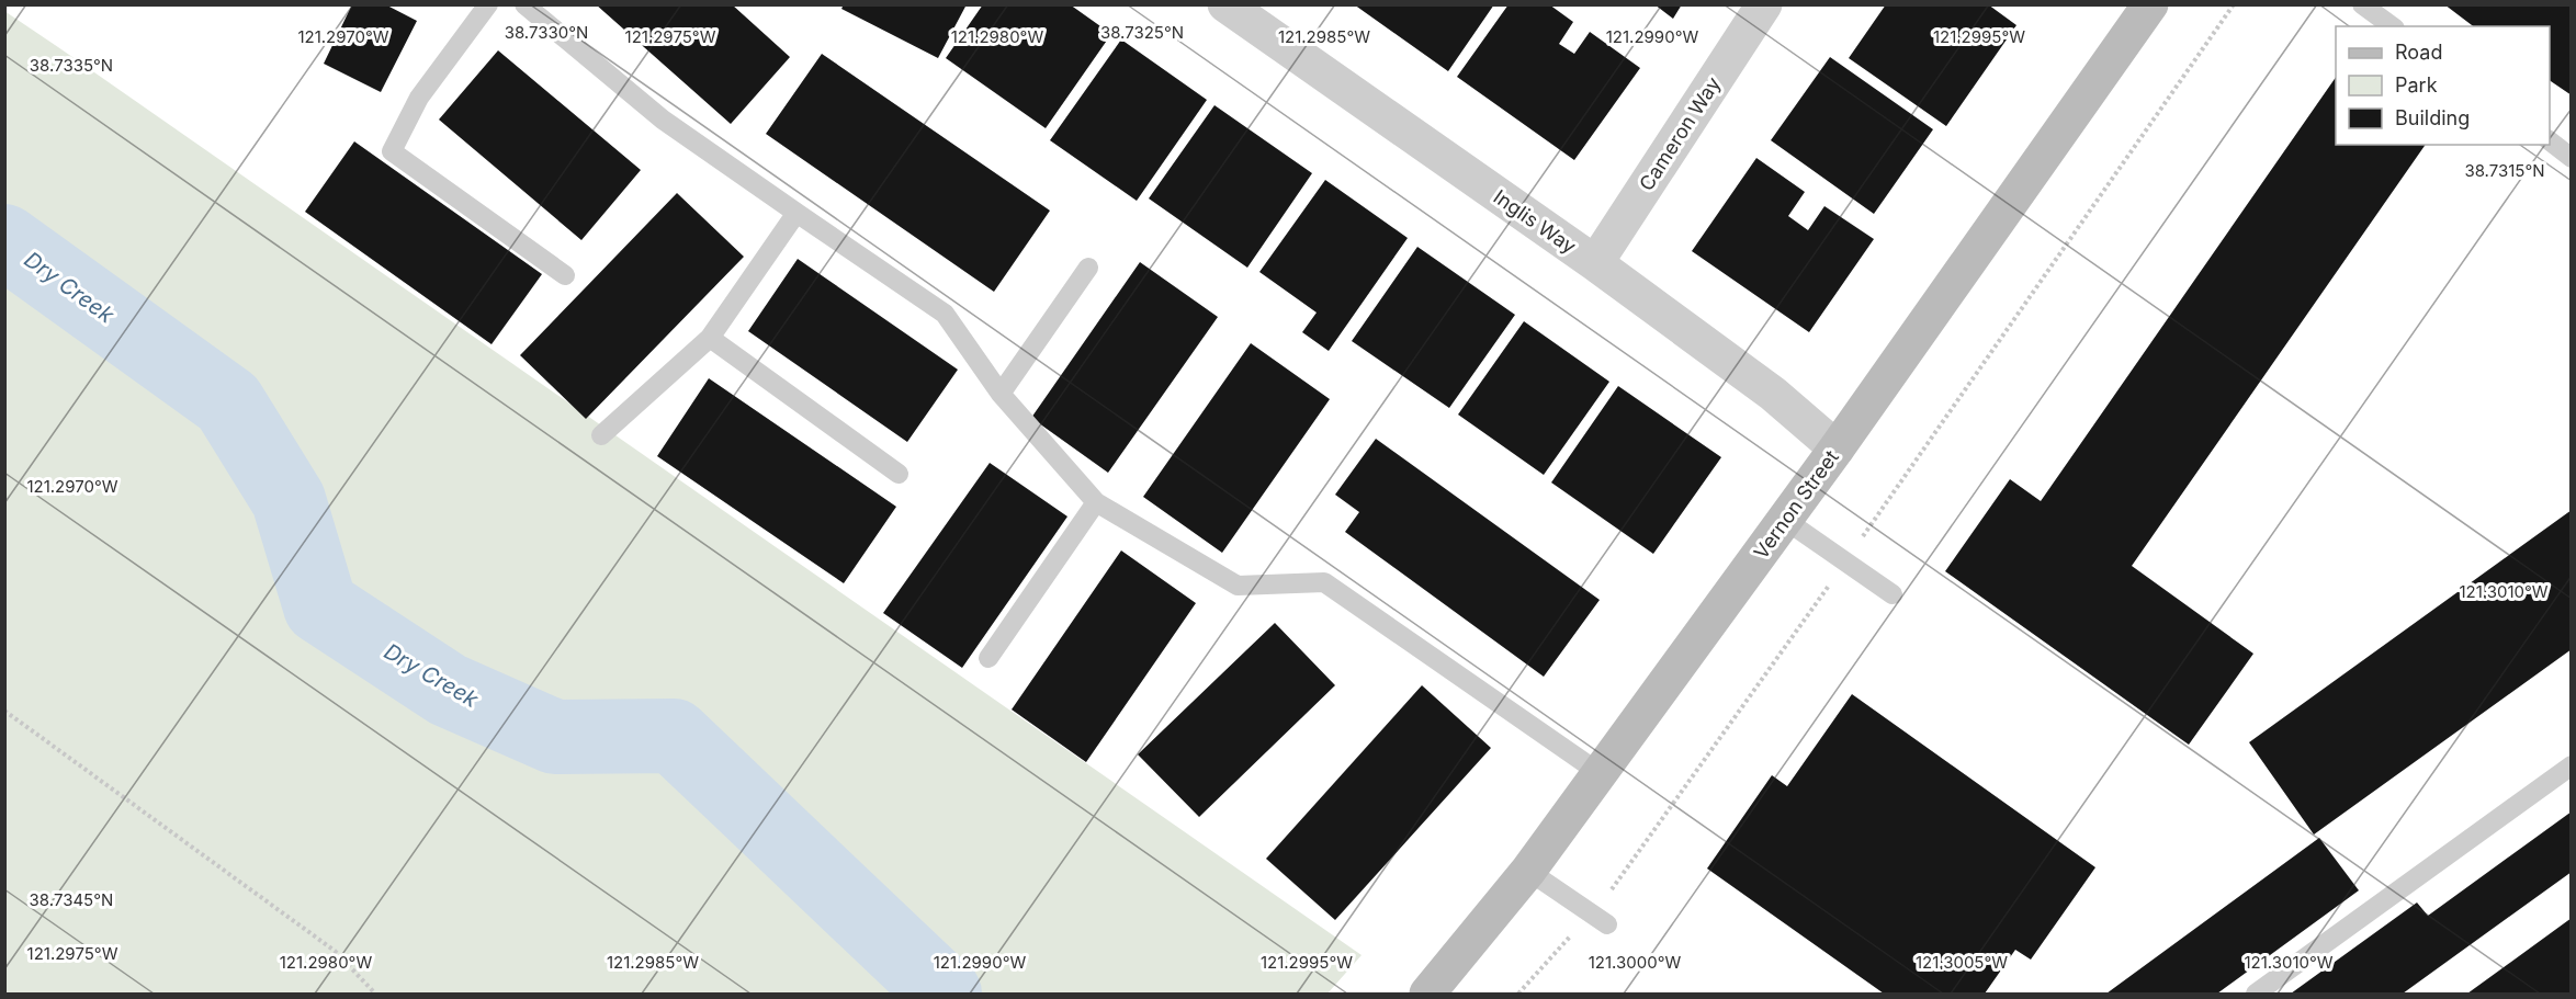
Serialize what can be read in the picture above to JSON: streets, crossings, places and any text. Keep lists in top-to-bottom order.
{
  "streets": {
    "main road": ["Vernon Street"],
    "street": ["Cameron Way", "Inglis Way"]
  },
  "crossings": [
    ["Cameron Way", "Inglis Way"],
    ["Inglis Way", "Vernon Street"]
  ],
  "water": ["Dry Creek"],
  "legend": ["Road", "Park", "Building"],
  "coordinates": [
    "38.7330°N",
    "38.7325°N",
    "121.2970°W",
    "121.2975°W",
    "121.2980°W",
    "121.2985°W",
    "121.2990°W",
    "121.2995°W",
    "38.7335°N",
    "38.7315°N",
    "121.3010°W",
    "38.7345°N",
    "121.3000°W",
    "121.3005°W"
  ]
}
